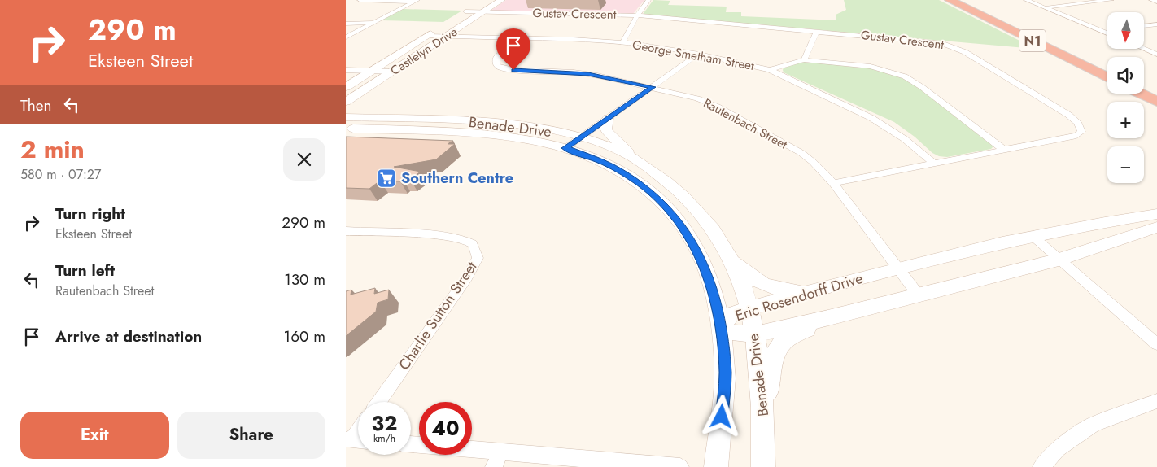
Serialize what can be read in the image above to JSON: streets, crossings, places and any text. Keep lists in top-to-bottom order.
{
  "streets": {
    "highway": ["N1"],
    "street": [
      "Gustav Crescent",
      "Castlelyn Drive",
      "George Smetham Street",
      "Rautenbach Street",
      "Benade Drive",
      "Eric Rosendorff Drive",
      "Charlie Sutton Street"
    ]
  },
  "crossings": [
    ["Gustav Crescent", "Castlelyn Drive"],
    ["Gustav Crescent", "George Smetham Street"],
    ["Gustav Crescent", "Rautenbach Street"],
    ["Castlelyn Drive", "George Smetham Street"],
    ["George Smetham Street", "Rautenbach Street"],
    ["Rautenbach Street", "Eric Rosendorff Drive"],
    ["Benade Drive", "Eric Rosendorff Drive"]
  ],
  "places": {
    "supermarket": ["Southern Centre"]
  },
  "north": "bottom",
  "page": {
    "turn": ["290 m", "Eksteen Street"],
    "map_buttons": ["+", "−"],
    "then": "Then",
    "heading": ["2 min", "580 m · 07:27"],
    "list": [
      {
        "name": "Turn right",
        "note": "Eksteen Street",
        "value": "290 m"
      },
      {
        "name": "Turn left",
        "note": "Rautenbach Street",
        "value": "130 m"
      },
      {
        "name": "Arrive at destination",
        "value": "160 m"
      }
    ],
    "speed": "32 km/h",
    "limit": "40",
    "buttons": ["Exit", "Share"]
  }
}
